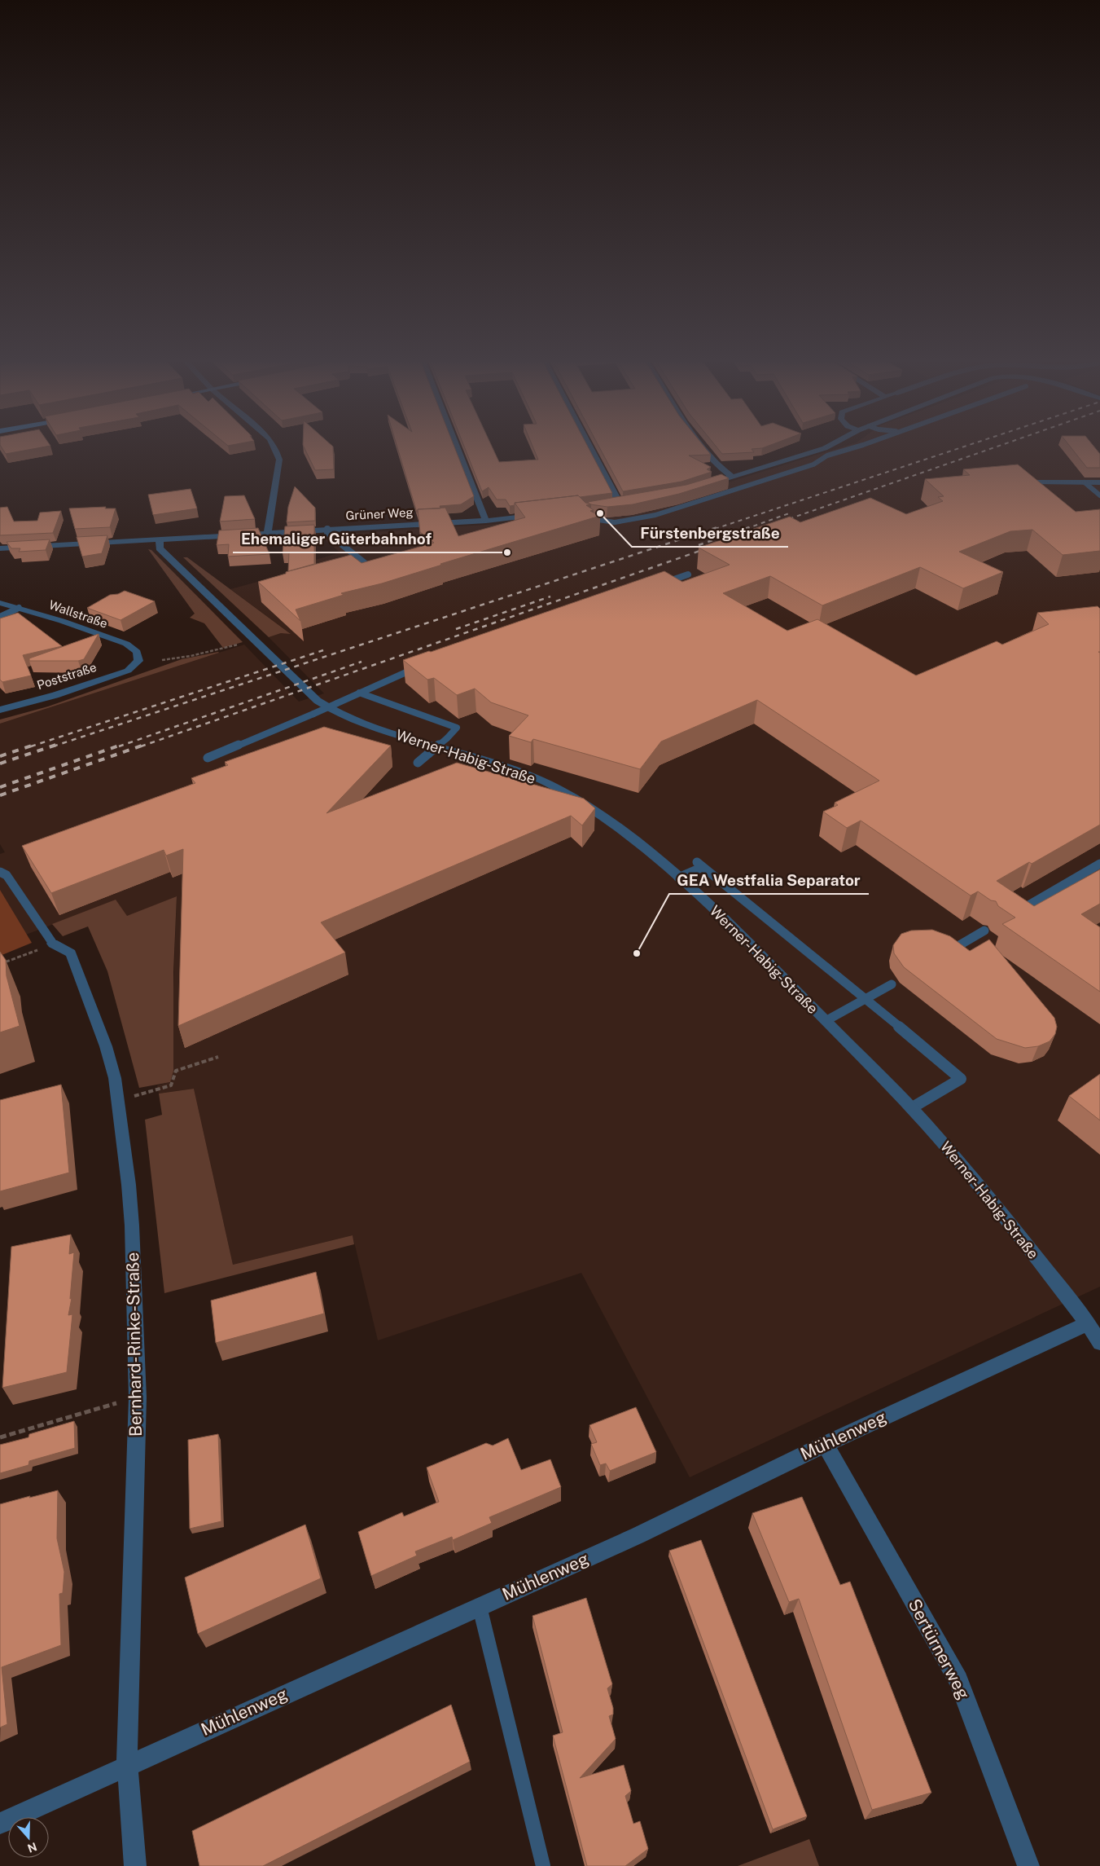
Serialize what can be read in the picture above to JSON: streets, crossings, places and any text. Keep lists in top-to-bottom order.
{
  "streets": {
    "street": [
      "Grüner Weg",
      "Wallstraße",
      "Poststraße",
      "Werner-Habig-Straße",
      "Bernhard-Rinke-Straße",
      "Mühlenweg",
      "Sertürnerweg"
    ]
  },
  "crossings": [
    ["Grüner Weg", "Werner-Habig-Straße"],
    ["Wallstraße", "Poststraße"],
    ["Werner-Habig-Straße", "Mühlenweg"],
    ["Bernhard-Rinke-Straße", "Mühlenweg"],
    ["Mühlenweg", "Sertürnerweg"]
  ],
  "places": ["Fürstenbergstraße", "Ehemaliger Güterbahnhof", "GEA Westfalia Separator"],
  "north": "bottom"
}
